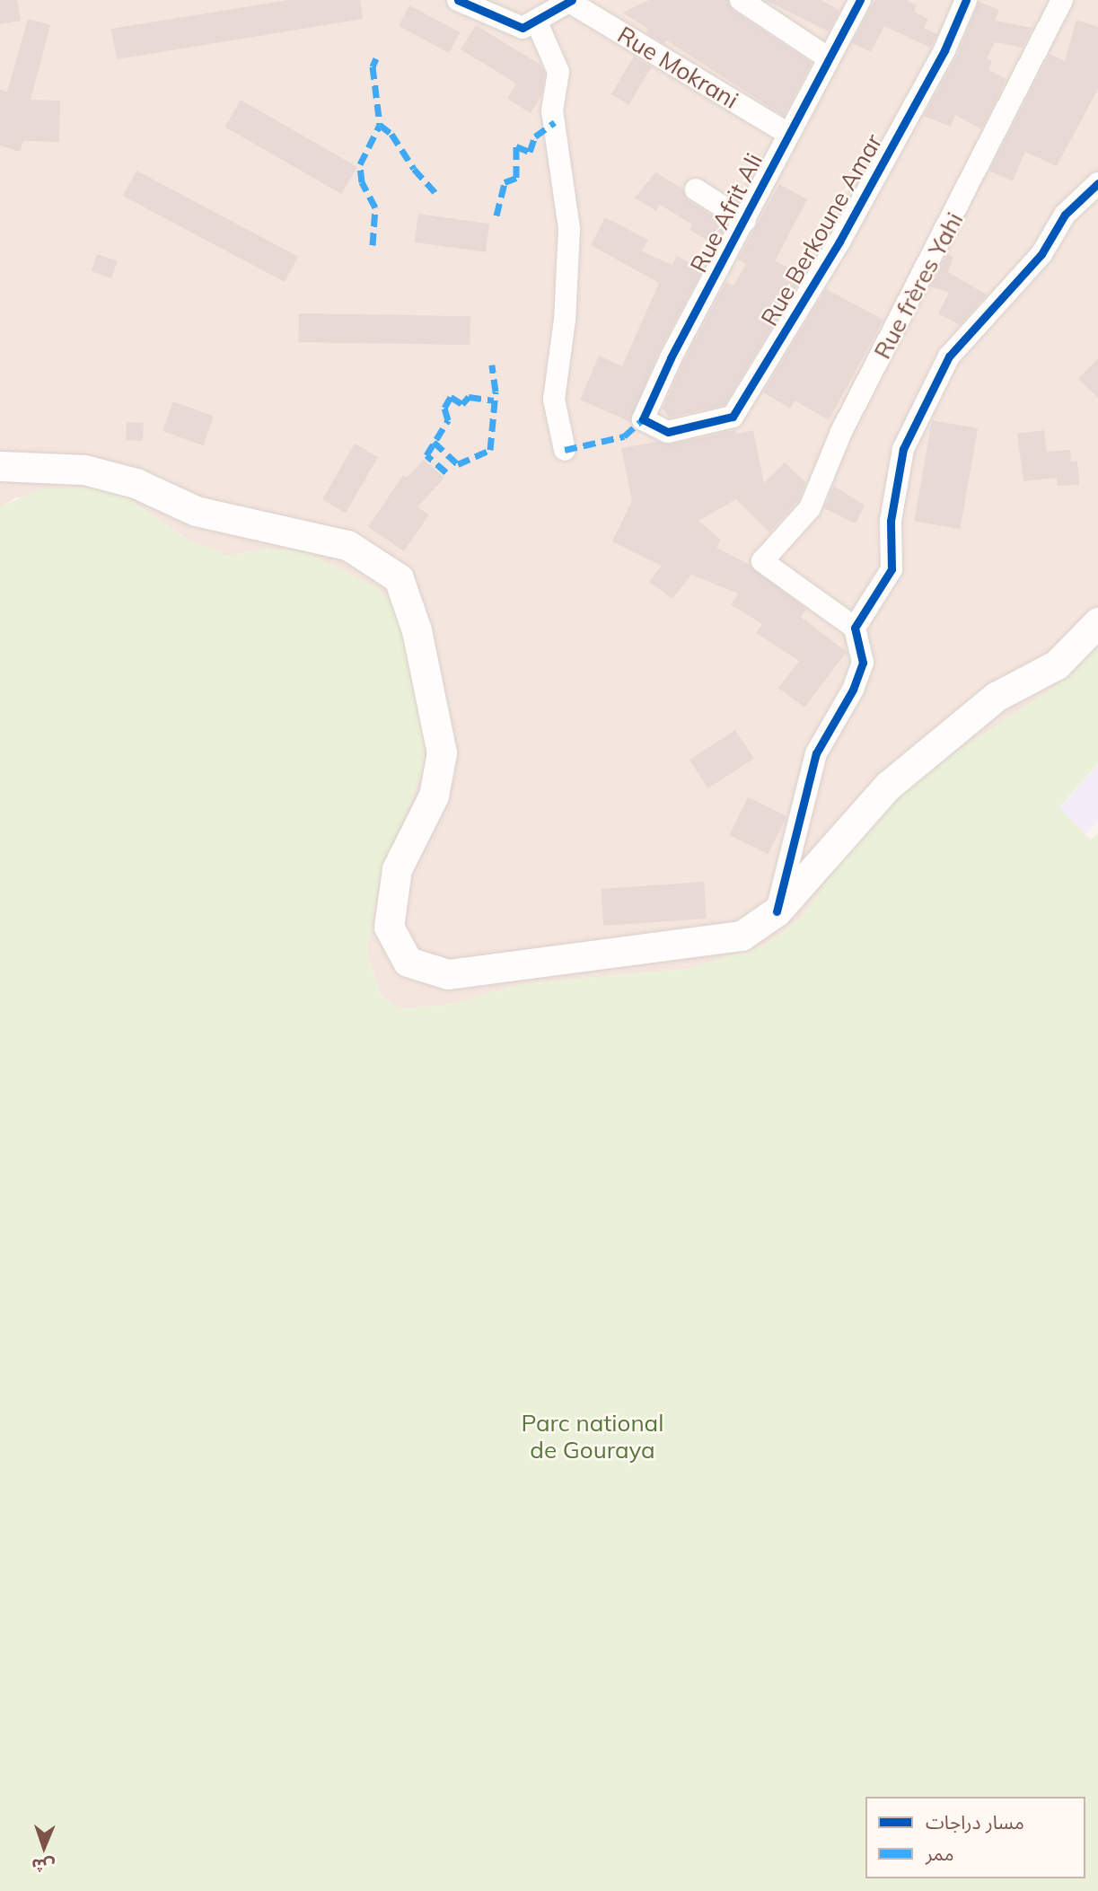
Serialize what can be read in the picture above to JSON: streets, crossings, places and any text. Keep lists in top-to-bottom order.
{
  "streets": {
    "street": [
      "Rue Mokrani",
      "Rue Afrit Ali",
      "Rue Berkoune Amar",
      "Rue frères Yahi"
    ]
  },
  "crossings": [
    ["Rue Mokrani", "Rue Afrit Ali"],
    ["Rue Afrit Ali", "Rue Berkoune Amar"]
  ],
  "parks": ["Parc national de Gouraya"],
  "legend": ["مسار دراجات", "ممر"],
  "north": "bottom"
}
